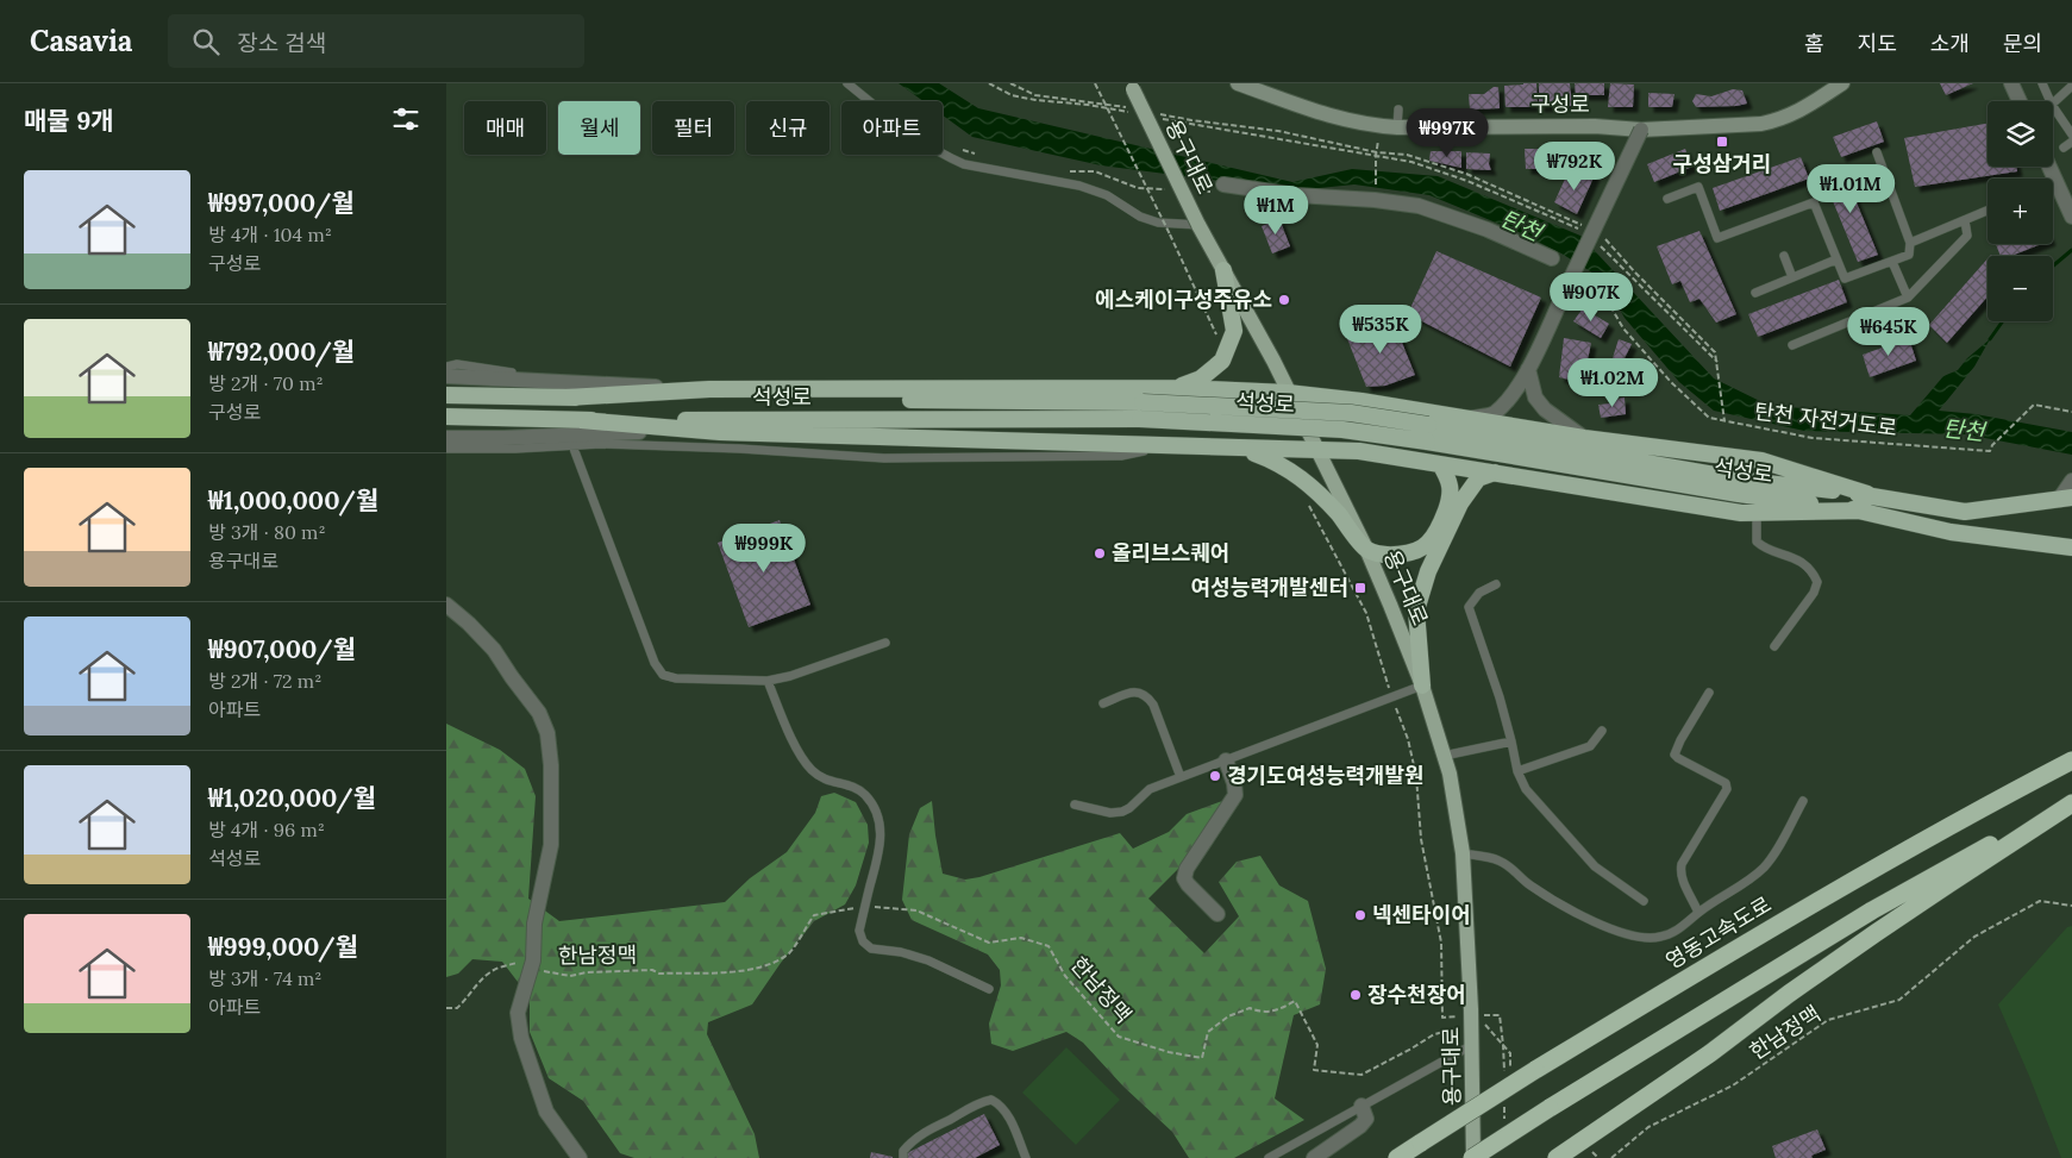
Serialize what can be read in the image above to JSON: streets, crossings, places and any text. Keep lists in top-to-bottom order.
{
  "streets": {
    "highway": ["석성로", "영동고속도로"],
    "main road": ["구성로", "용구대로"],
    "path": ["탄천 자전거도로", "한남정맥"]
  },
  "crossings": [
    ["용구대로", "한남정맥"]
  ],
  "water": ["탄천"],
  "places": {
    "transit": ["구성삼거리", "여성능력개발센터"],
    "other": [
      "에스케이구성주유소",
      "올리브스퀘어",
      "경기도여성능력개발원",
      "넥센타이어",
      "장수천장어"
    ]
  },
  "page": {
    "header": "Casavia",
    "search": "장소 검색",
    "nav": [
      "홈",
      "지도",
      "소개",
      "문의"
    ],
    "heading": "매물 9개",
    "map_buttons": ["+", "−"],
    "chip": [
      "매매",
      "월세",
      "필터",
      "신규",
      "아파트"
    ],
    "price": [
      "₩997K",
      "₩792K",
      "₩1.01M",
      "₩1M",
      "₩907K",
      "₩535K",
      "₩645K",
      "₩1.02M",
      "₩999K"
    ],
    "list": [
      {
        "name": "₩997,000/월",
        "note": "방 4개 · 104 m² · 구성로"
      },
      {
        "name": "₩792,000/월",
        "note": "방 2개 · 70 m² · 구성로"
      },
      {
        "name": "₩1,000,000/월",
        "note": "방 3개 · 80 m² · 용구대로"
      },
      {
        "name": "₩907,000/월",
        "note": "방 2개 · 72 m² · 아파트"
      },
      {
        "name": "₩1,020,000/월",
        "note": "방 4개 · 96 m² · 석성로"
      },
      {
        "name": "₩999,000/월",
        "note": "방 3개 · 74 m² · 아파트"
      }
    ]
  }
}
